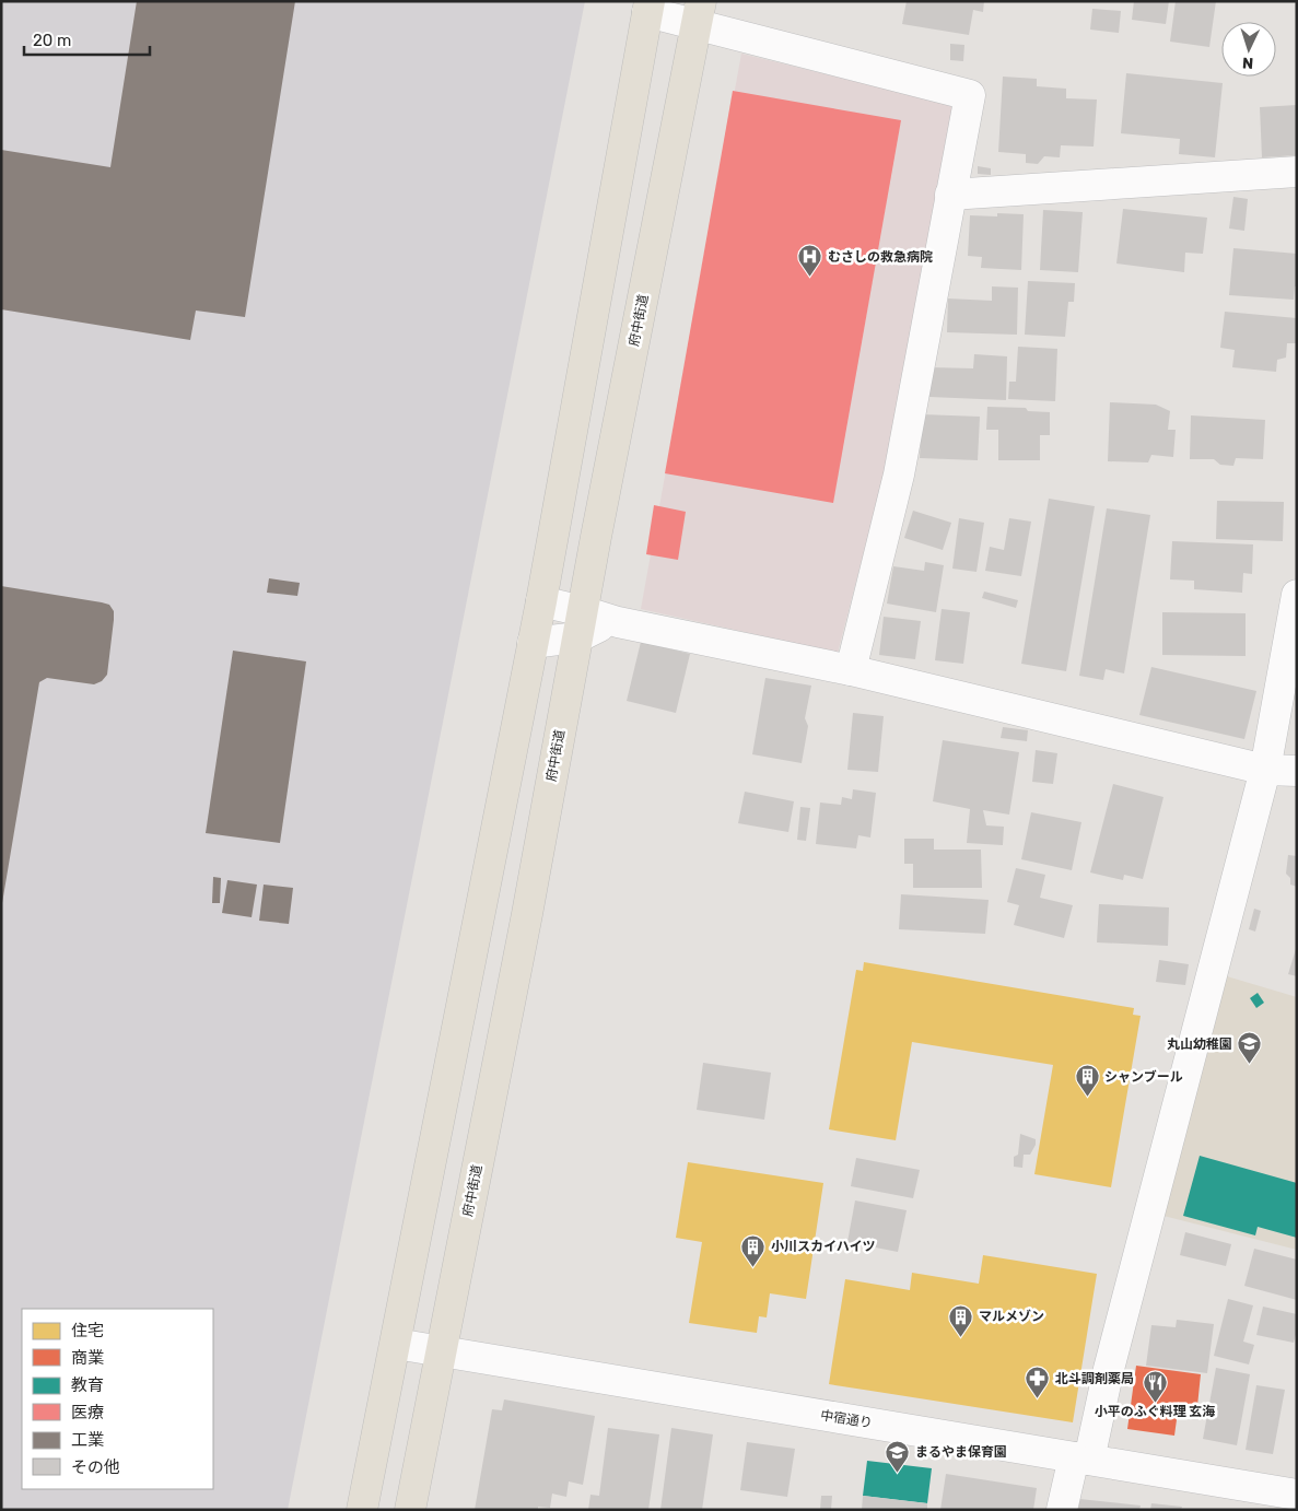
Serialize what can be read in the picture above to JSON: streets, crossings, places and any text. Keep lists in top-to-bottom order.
{
  "streets": {
    "main road": ["府中街道"],
    "street": ["中宿通り"]
  },
  "crossings": [
    ["府中街道", "中宿通り"]
  ],
  "places": {
    "hospital": ["むさしの救急病院"],
    "school or university": ["丸山幼稚園", "まるやま保育園"],
    "building": ["シャンブール", "小川スカイハイツ", "マルメゾン"],
    "pharmacy": ["北斗調剤薬局"],
    "restaurant": ["小平のふぐ料理 玄海"]
  },
  "legend": [
    "住宅",
    "商業",
    "教育",
    "医療",
    "工業",
    "その他"
  ],
  "scale_bar": "20 m",
  "north": "bottom"
}
